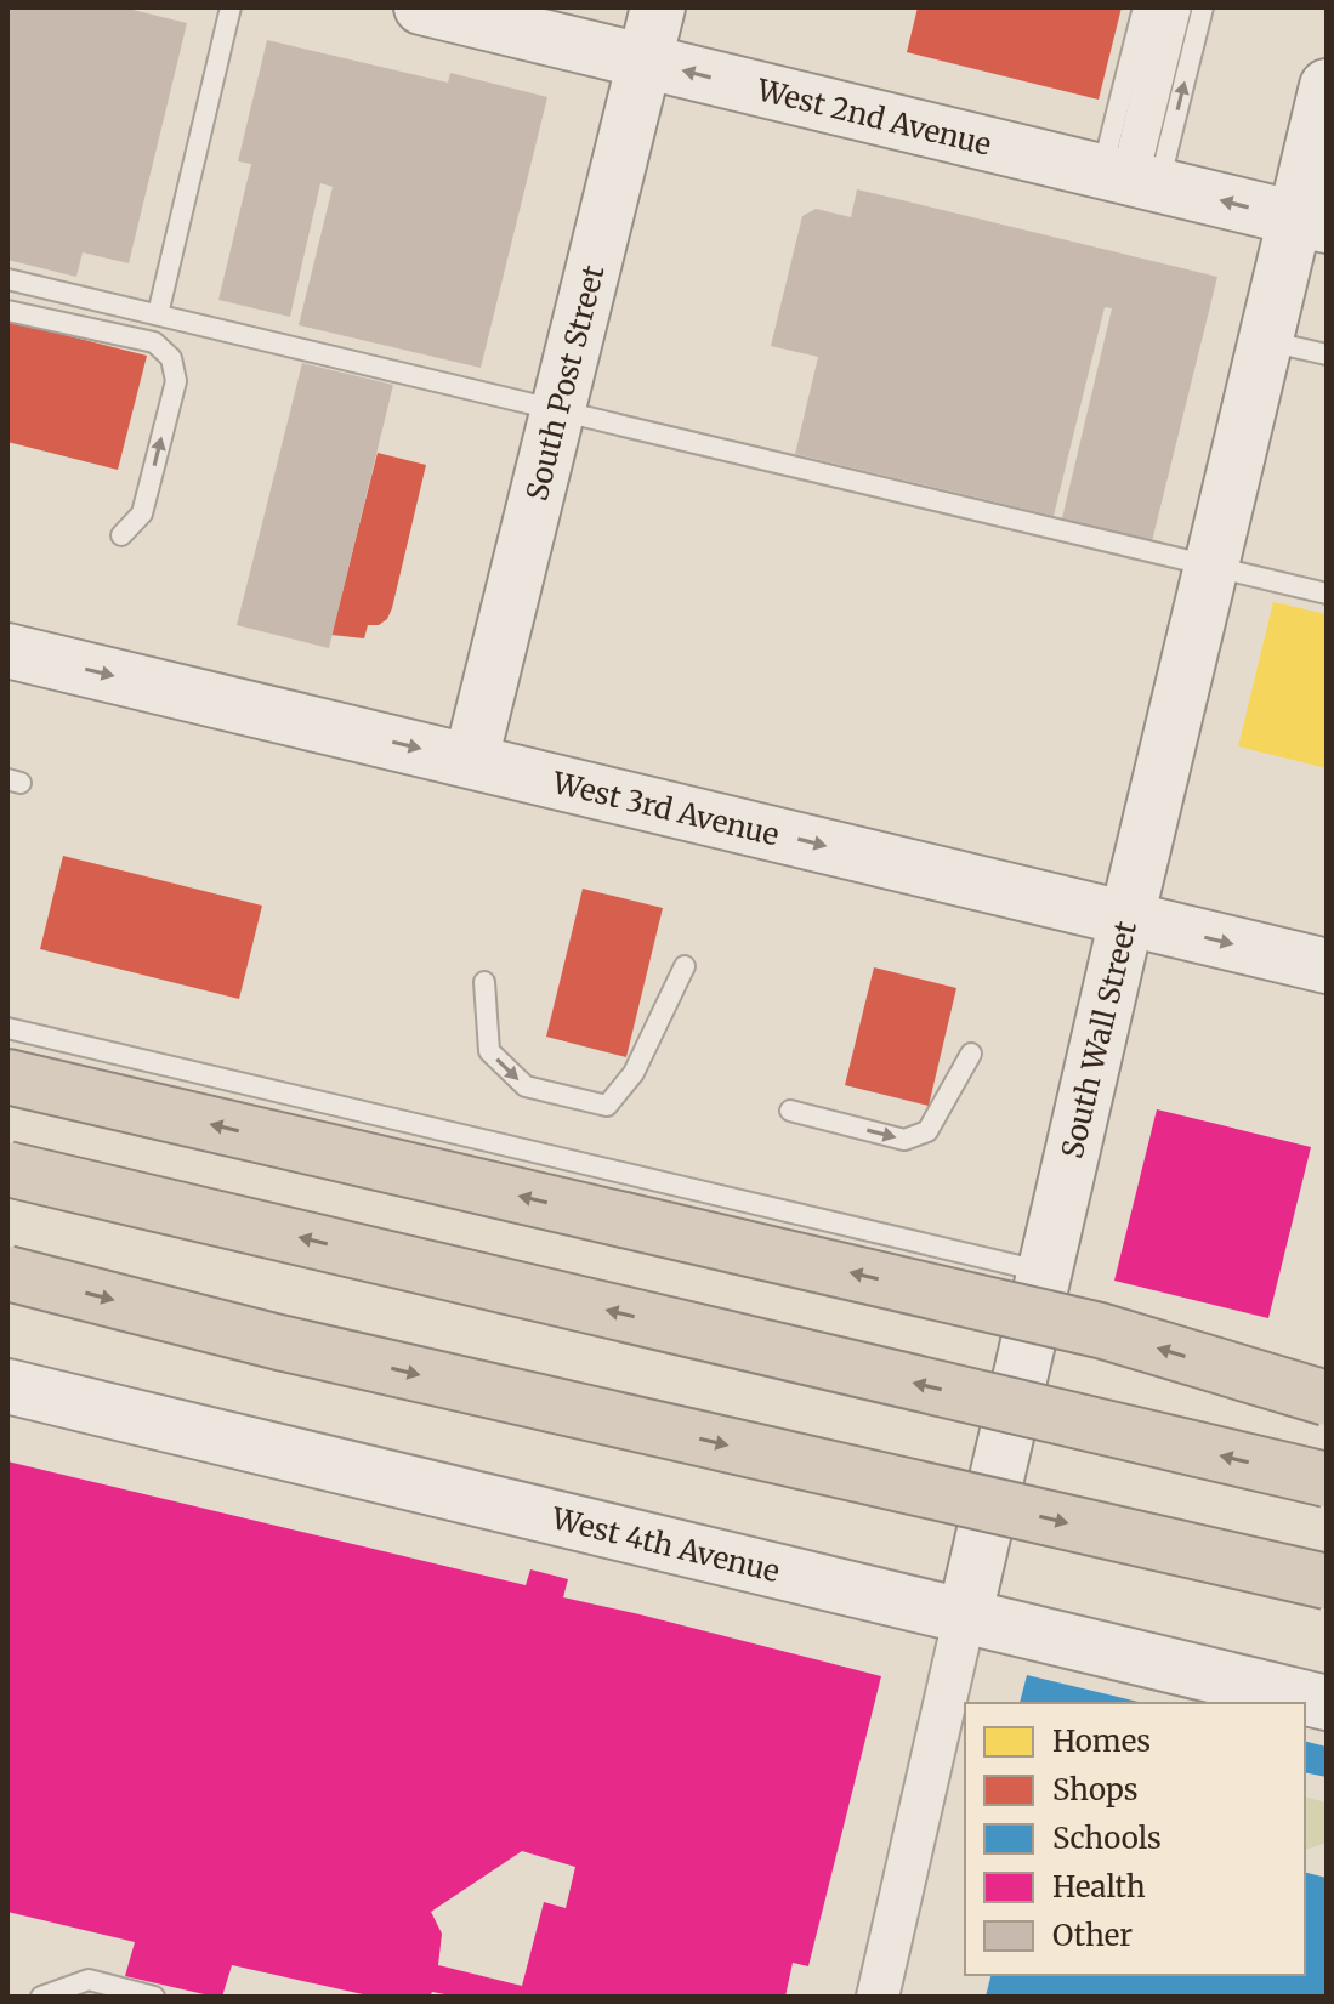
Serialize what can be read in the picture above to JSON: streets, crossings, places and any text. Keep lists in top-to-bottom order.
{
  "streets": {
    "street": [
      "West 2nd Avenue",
      "South Post Street",
      "West 3rd Avenue",
      "South Wall Street",
      "West 4th Avenue"
    ]
  },
  "crossings": [
    ["West 2nd Avenue", "South Post Street"],
    ["West 2nd Avenue", "South Wall Street"],
    ["South Post Street", "West 3rd Avenue"],
    ["West 3rd Avenue", "South Wall Street"],
    ["South Wall Street", "West 4th Avenue"]
  ],
  "one_way": ["West 2nd Avenue", "West 3rd Avenue"],
  "legend": [
    "Homes",
    "Shops",
    "Schools",
    "Health",
    "Other"
  ]
}
